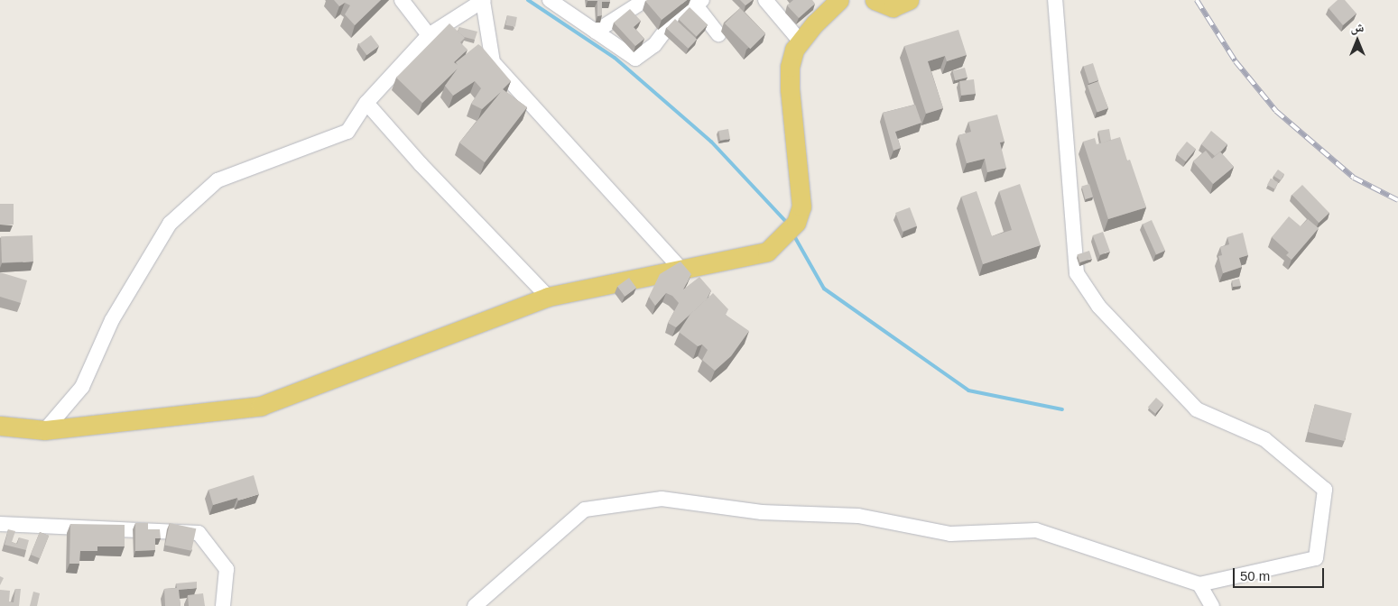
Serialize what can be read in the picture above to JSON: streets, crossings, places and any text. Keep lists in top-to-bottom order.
{
  "scale_bar": "50 m",
  "north": "top"
}
